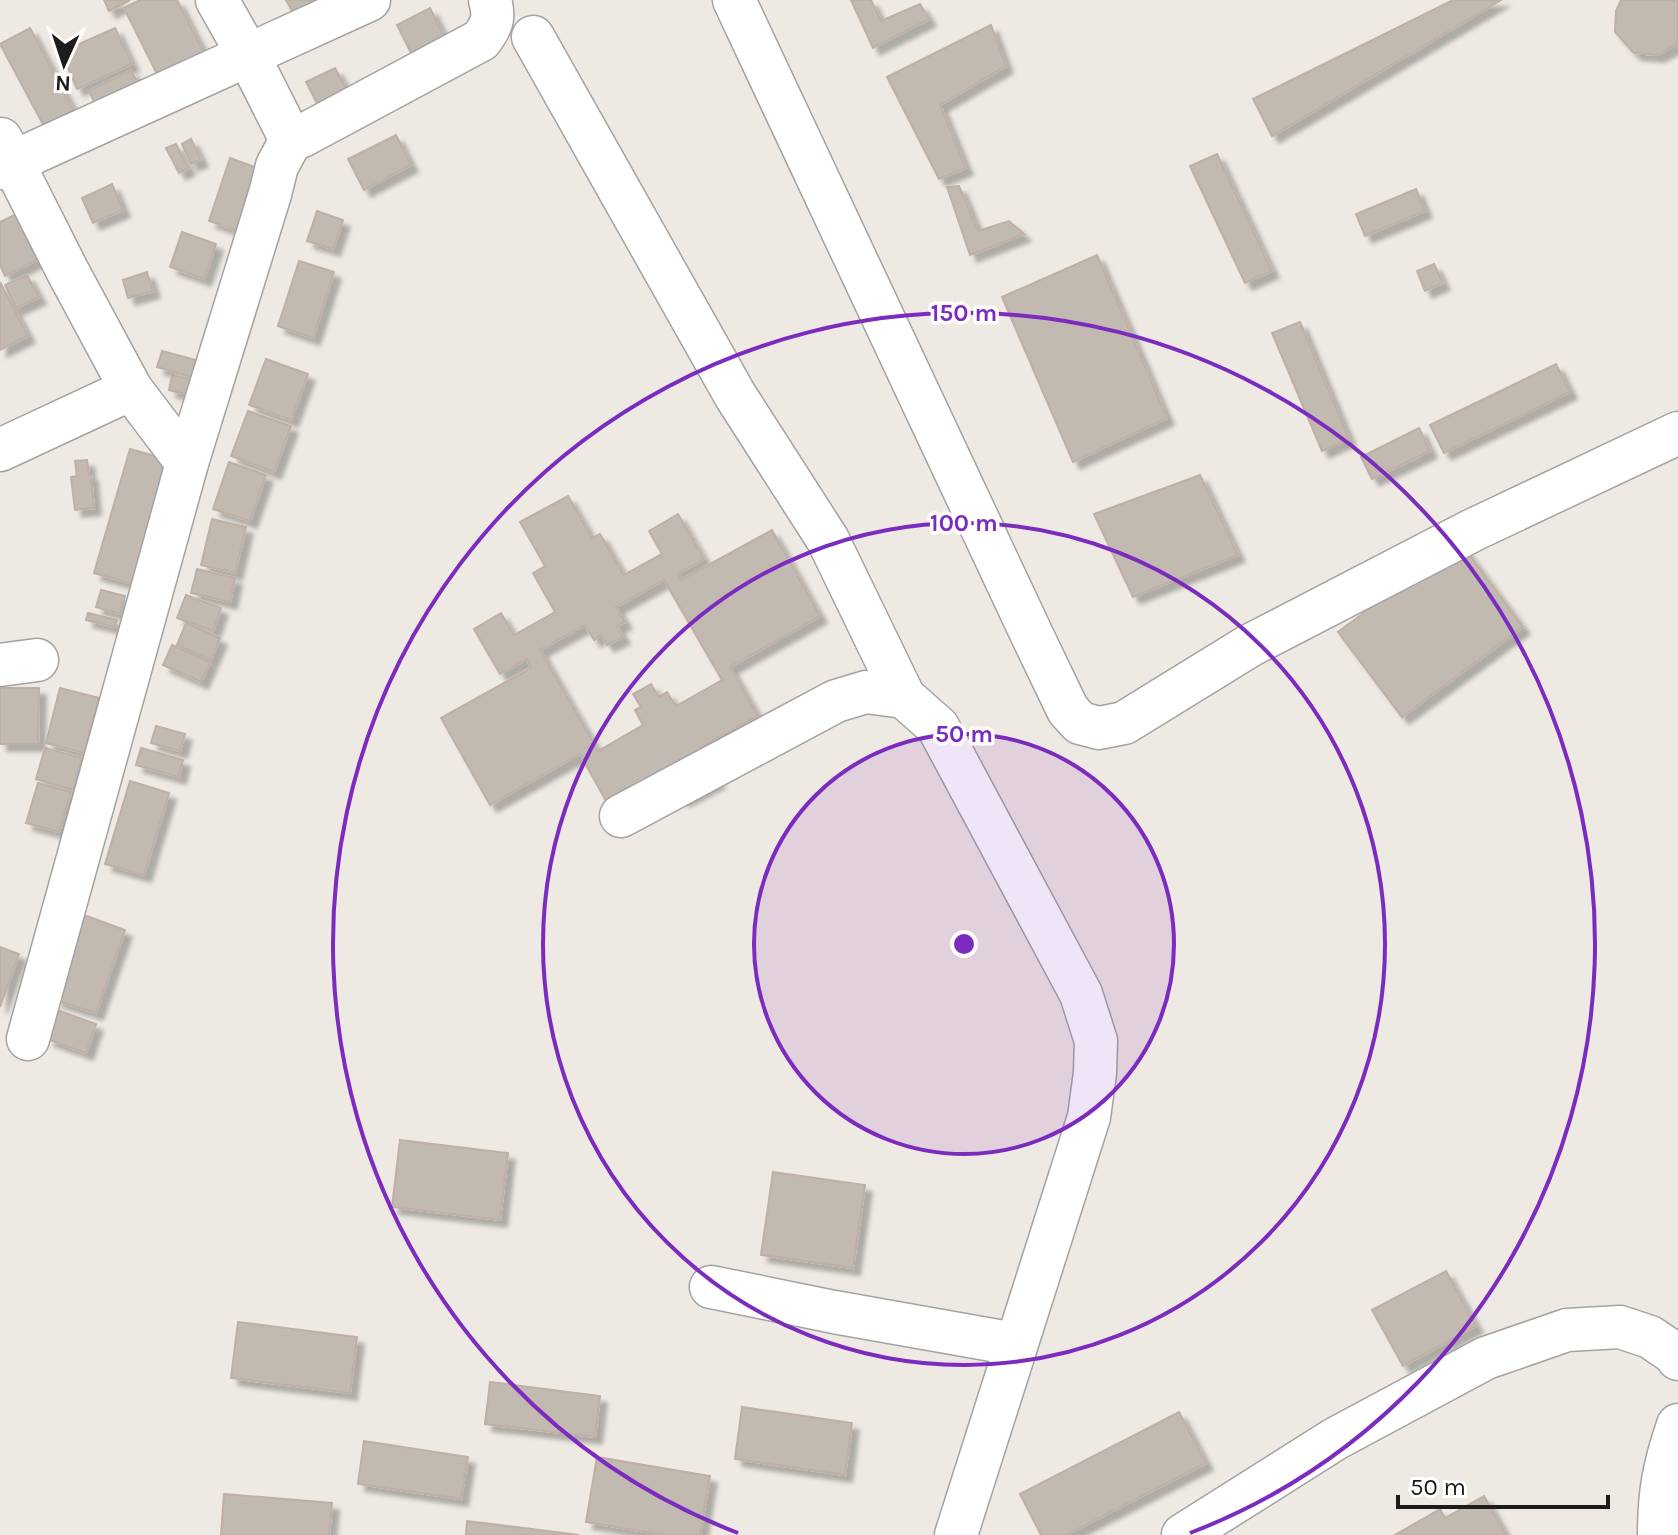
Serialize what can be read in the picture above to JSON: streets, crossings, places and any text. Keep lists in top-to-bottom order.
{
  "scale_bar": "50 m",
  "north": "bottom",
  "rings": ["150 m", "100 m", "50 m"]
}
